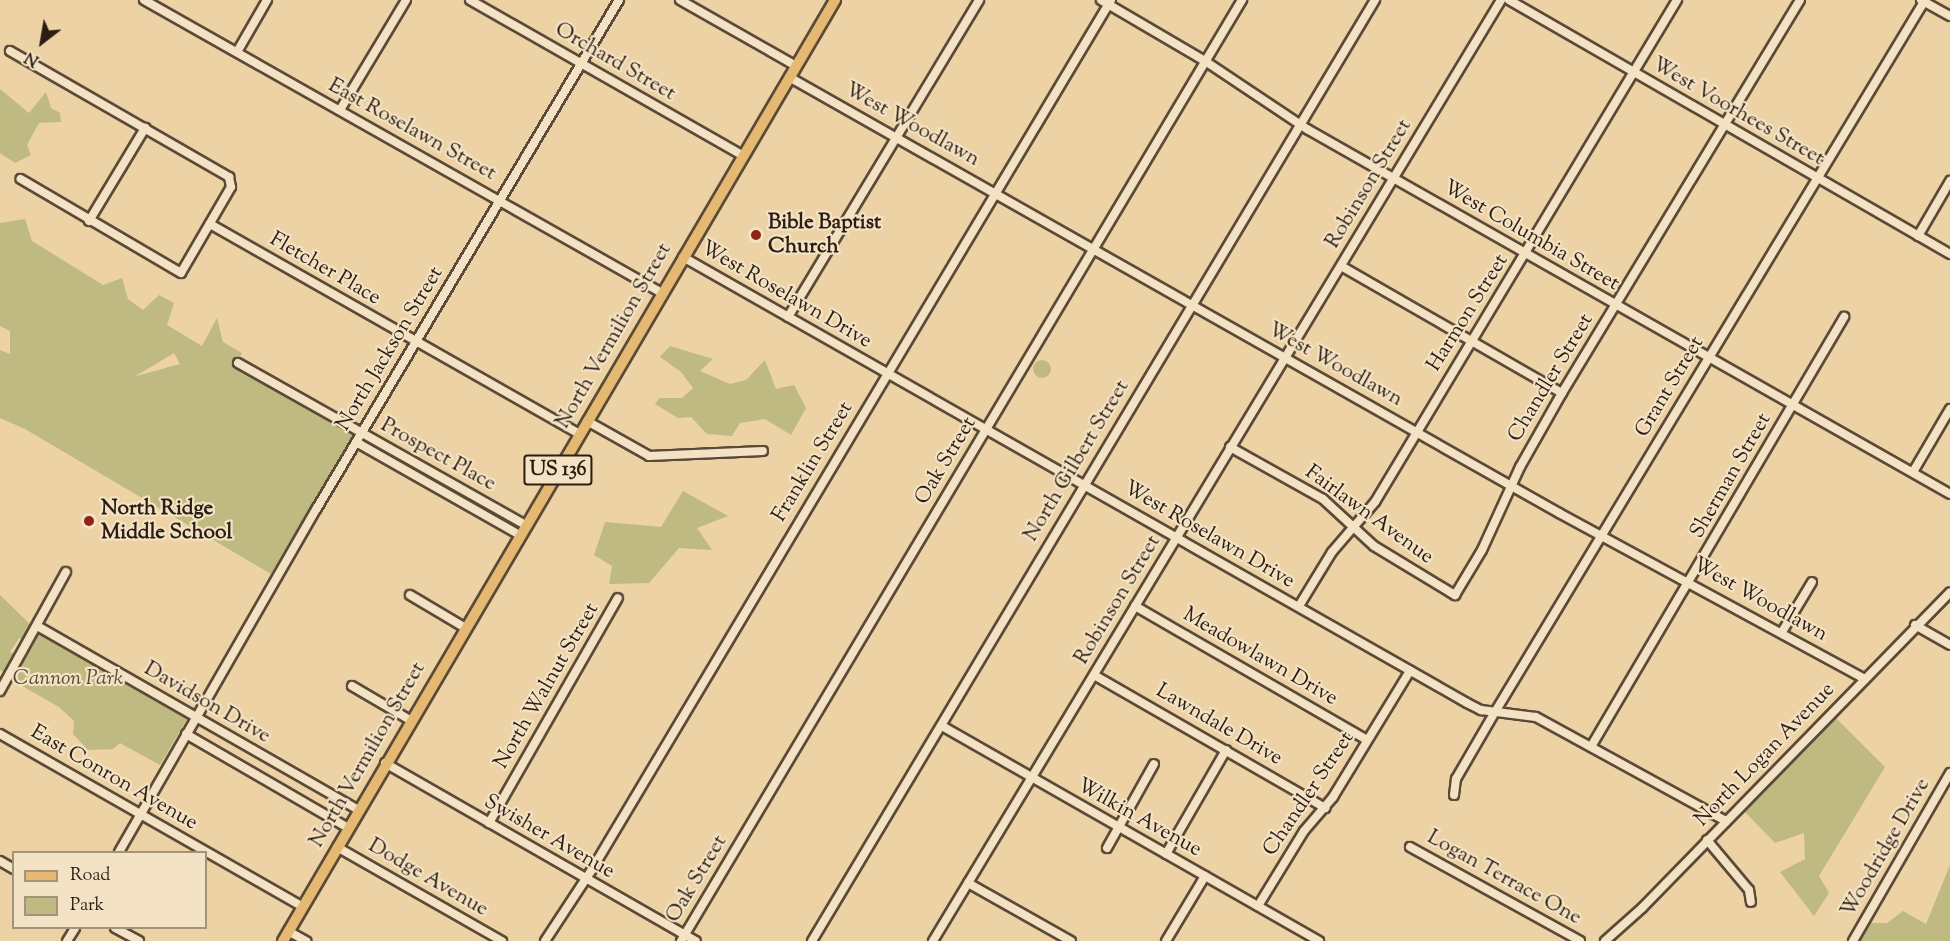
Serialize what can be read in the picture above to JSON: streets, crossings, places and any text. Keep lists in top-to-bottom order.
{
  "streets": {
    "main road": ["North Vermilion Street", "US 136"],
    "street": [
      "Orchard Street",
      "West Voorhees Street",
      "West Woodlawn",
      "East Roselawn Street",
      "Robinson Street",
      "West Columbia Street",
      "Fletcher Place",
      "West Roselawn Drive",
      "Harmon Street",
      "North Jackson Street",
      "Chandler Street",
      "Grant Street",
      "Prospect Place",
      "Oak Street",
      "North Gilbert Street",
      "Franklin Street",
      "Sherman Street",
      "Fairlawn Avenue",
      "Meadowlawn Drive",
      "North Walnut Street",
      "Davidson Drive",
      "Lawndale Drive",
      "North Logan Avenue",
      "East Conron Avenue",
      "Wilkin Avenue",
      "Swisher Avenue",
      "Woodridge Drive",
      "Dodge Avenue",
      "Logan Terrace One"
    ]
  },
  "crossings": [
    ["Orchard Street", "North Vermilion Street"],
    ["Orchard Street", "North Jackson Street"],
    ["West Voorhees Street", "Harmon Street"],
    ["West Voorhees Street", "Chandler Street"],
    ["West Voorhees Street", "Grant Street"],
    ["West Woodlawn", "Robinson Street"],
    ["West Woodlawn", "Harmon Street"],
    ["West Woodlawn", "North Vermilion Street"],
    ["West Woodlawn", "Chandler Street"],
    ["West Woodlawn", "Grant Street"],
    ["West Woodlawn", "Oak Street"],
    ["West Woodlawn", "North Gilbert Street"],
    ["West Woodlawn", "Franklin Street"],
    ["West Woodlawn", "Sherman Street"],
    ["West Woodlawn", "North Logan Avenue"],
    ["East Roselawn Street", "North Vermilion Street"],
    ["East Roselawn Street", "North Jackson Street"],
    ["Robinson Street", "West Columbia Street"],
    ["Robinson Street", "West Roselawn Drive"],
    ["Robinson Street", "Fairlawn Avenue"],
    ["Robinson Street", "Meadowlawn Drive"],
    ["Robinson Street", "Lawndale Drive"],
    ["Robinson Street", "Wilkin Avenue"],
    ["West Columbia Street", "Harmon Street"],
    ["West Columbia Street", "Chandler Street"],
    ["West Columbia Street", "Grant Street"],
    ["West Columbia Street", "Oak Street"],
    ["West Columbia Street", "North Gilbert Street"],
    ["West Columbia Street", "Franklin Street"],
    ["West Columbia Street", "Sherman Street"],
    ["Fletcher Place", "North Vermilion Street"],
    ["Fletcher Place", "North Jackson Street"],
    ["West Roselawn Drive", "Harmon Street"],
    ["West Roselawn Drive", "North Vermilion Street"],
    ["West Roselawn Drive", "Chandler Street"],
    ["West Roselawn Drive", "Grant Street"],
    ["West Roselawn Drive", "Oak Street"],
    ["West Roselawn Drive", "North Gilbert Street"],
    ["West Roselawn Drive", "Franklin Street"],
    ["West Roselawn Drive", "Sherman Street"],
    ["West Roselawn Drive", "North Logan Avenue"],
    ["Harmon Street", "Fairlawn Avenue"],
    ["North Vermilion Street", "Prospect Place"],
    ["North Vermilion Street", "Davidson Drive"],
    ["North Vermilion Street", "East Conron Avenue"],
    ["North Vermilion Street", "Swisher Avenue"],
    ["North Vermilion Street", "Dodge Avenue"],
    ["North Jackson Street", "Prospect Place"],
    ["North Jackson Street", "Davidson Drive"],
    ["North Jackson Street", "East Conron Avenue"],
    ["Chandler Street", "Fairlawn Avenue"],
    ["Chandler Street", "Meadowlawn Drive"],
    ["Chandler Street", "Lawndale Drive"],
    ["Chandler Street", "Wilkin Avenue"],
    ["Oak Street", "Swisher Avenue"],
    ["North Gilbert Street", "Wilkin Avenue"],
    ["Franklin Street", "Swisher Avenue"],
    ["North Walnut Street", "Swisher Avenue"]
  ],
  "parks": ["Cannon Park"],
  "places": ["Bible Baptist Church", "North Ridge Middle School"],
  "legend": ["Road", "Park"],
  "north": "bottom left"
}
